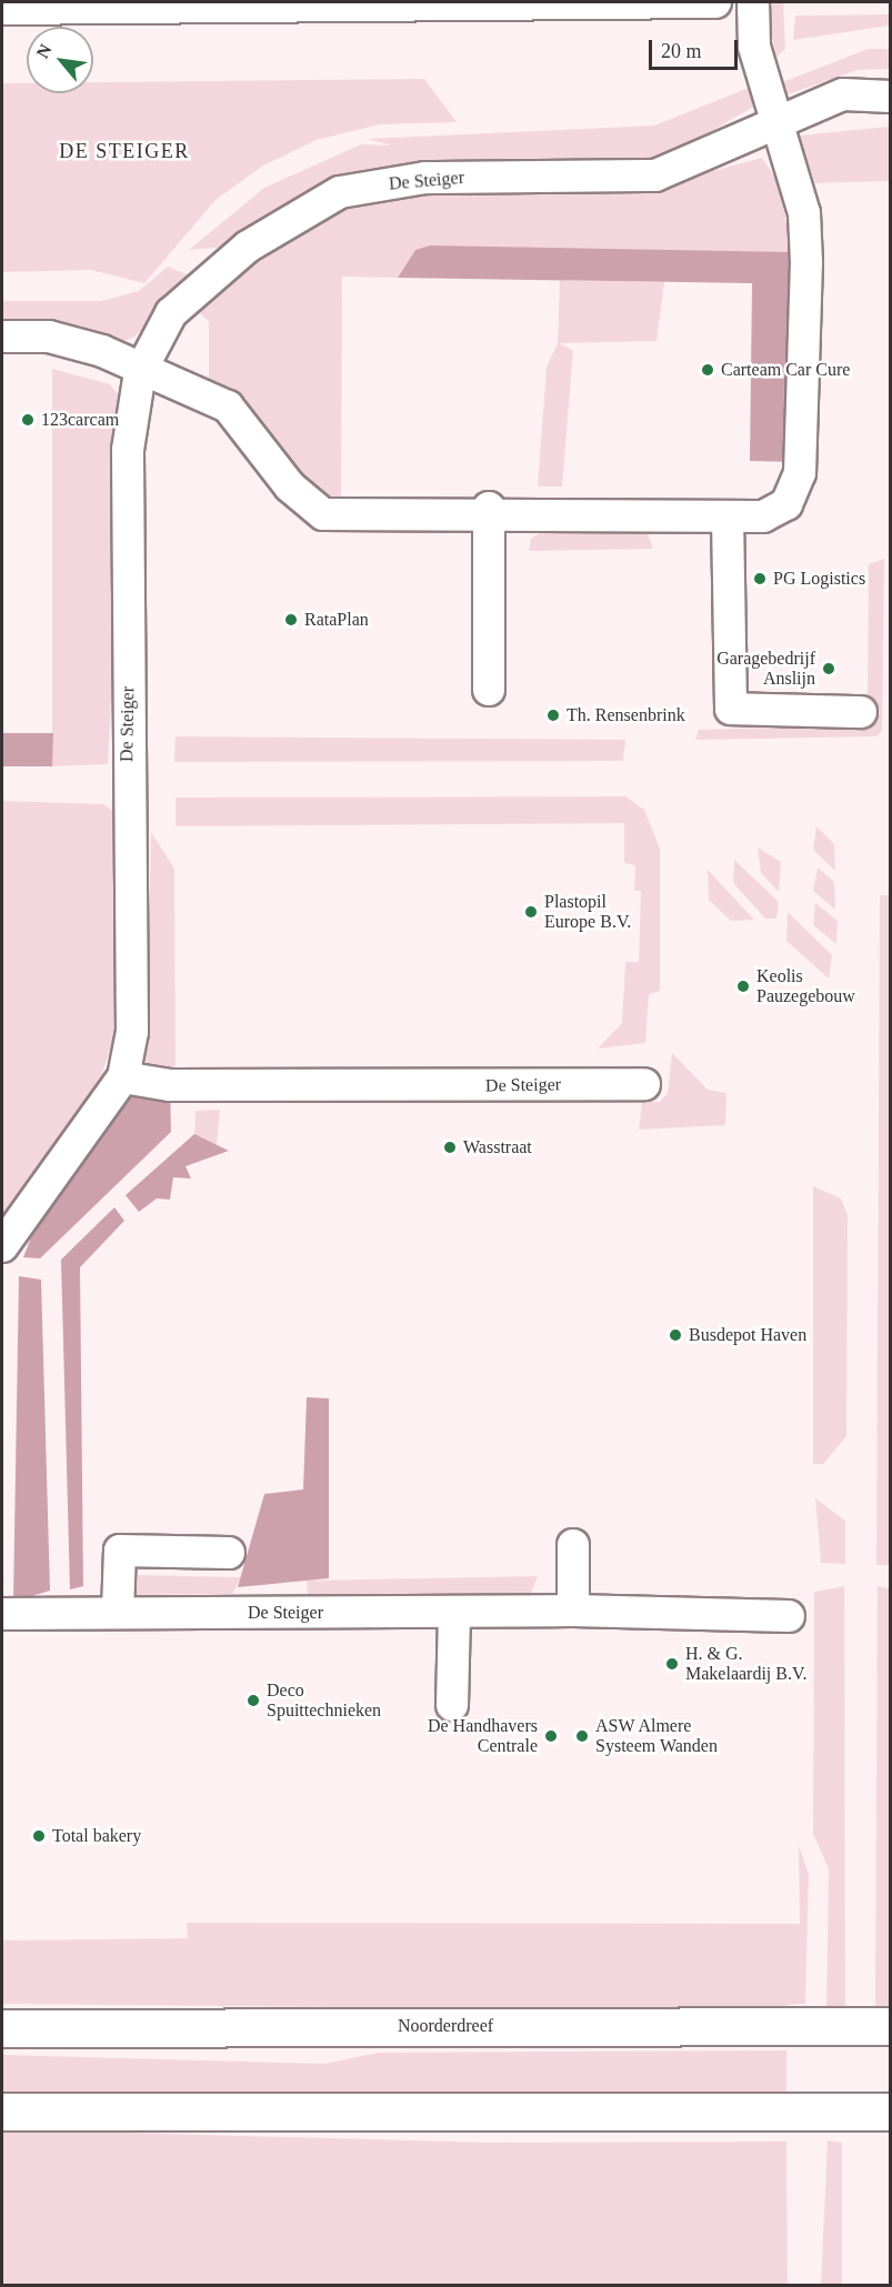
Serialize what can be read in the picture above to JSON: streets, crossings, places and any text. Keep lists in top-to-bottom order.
{
  "streets": {
    "main road": ["Noorderdreef"],
    "street": ["De Steiger"]
  },
  "districts": ["DE STEIGER"],
  "places": [
    "Carteam Car Cure",
    "123carcam",
    "PG Logistics",
    "RataPlan",
    "Garagebedrijf Anslijn",
    "Th. Rensenbrink",
    "Plastopil Europe B.V.",
    "Keolis Pauzegebouw",
    "Wasstraat",
    "Busdepot Haven",
    "H. & G. Makelaardij B.V.",
    "Deco Spuittechnieken",
    "De Handhavers Centrale",
    "ASW Almere Systeem Wanden",
    "Total bakery"
  ],
  "scale_bar": "20 m",
  "north": "top left"
}
